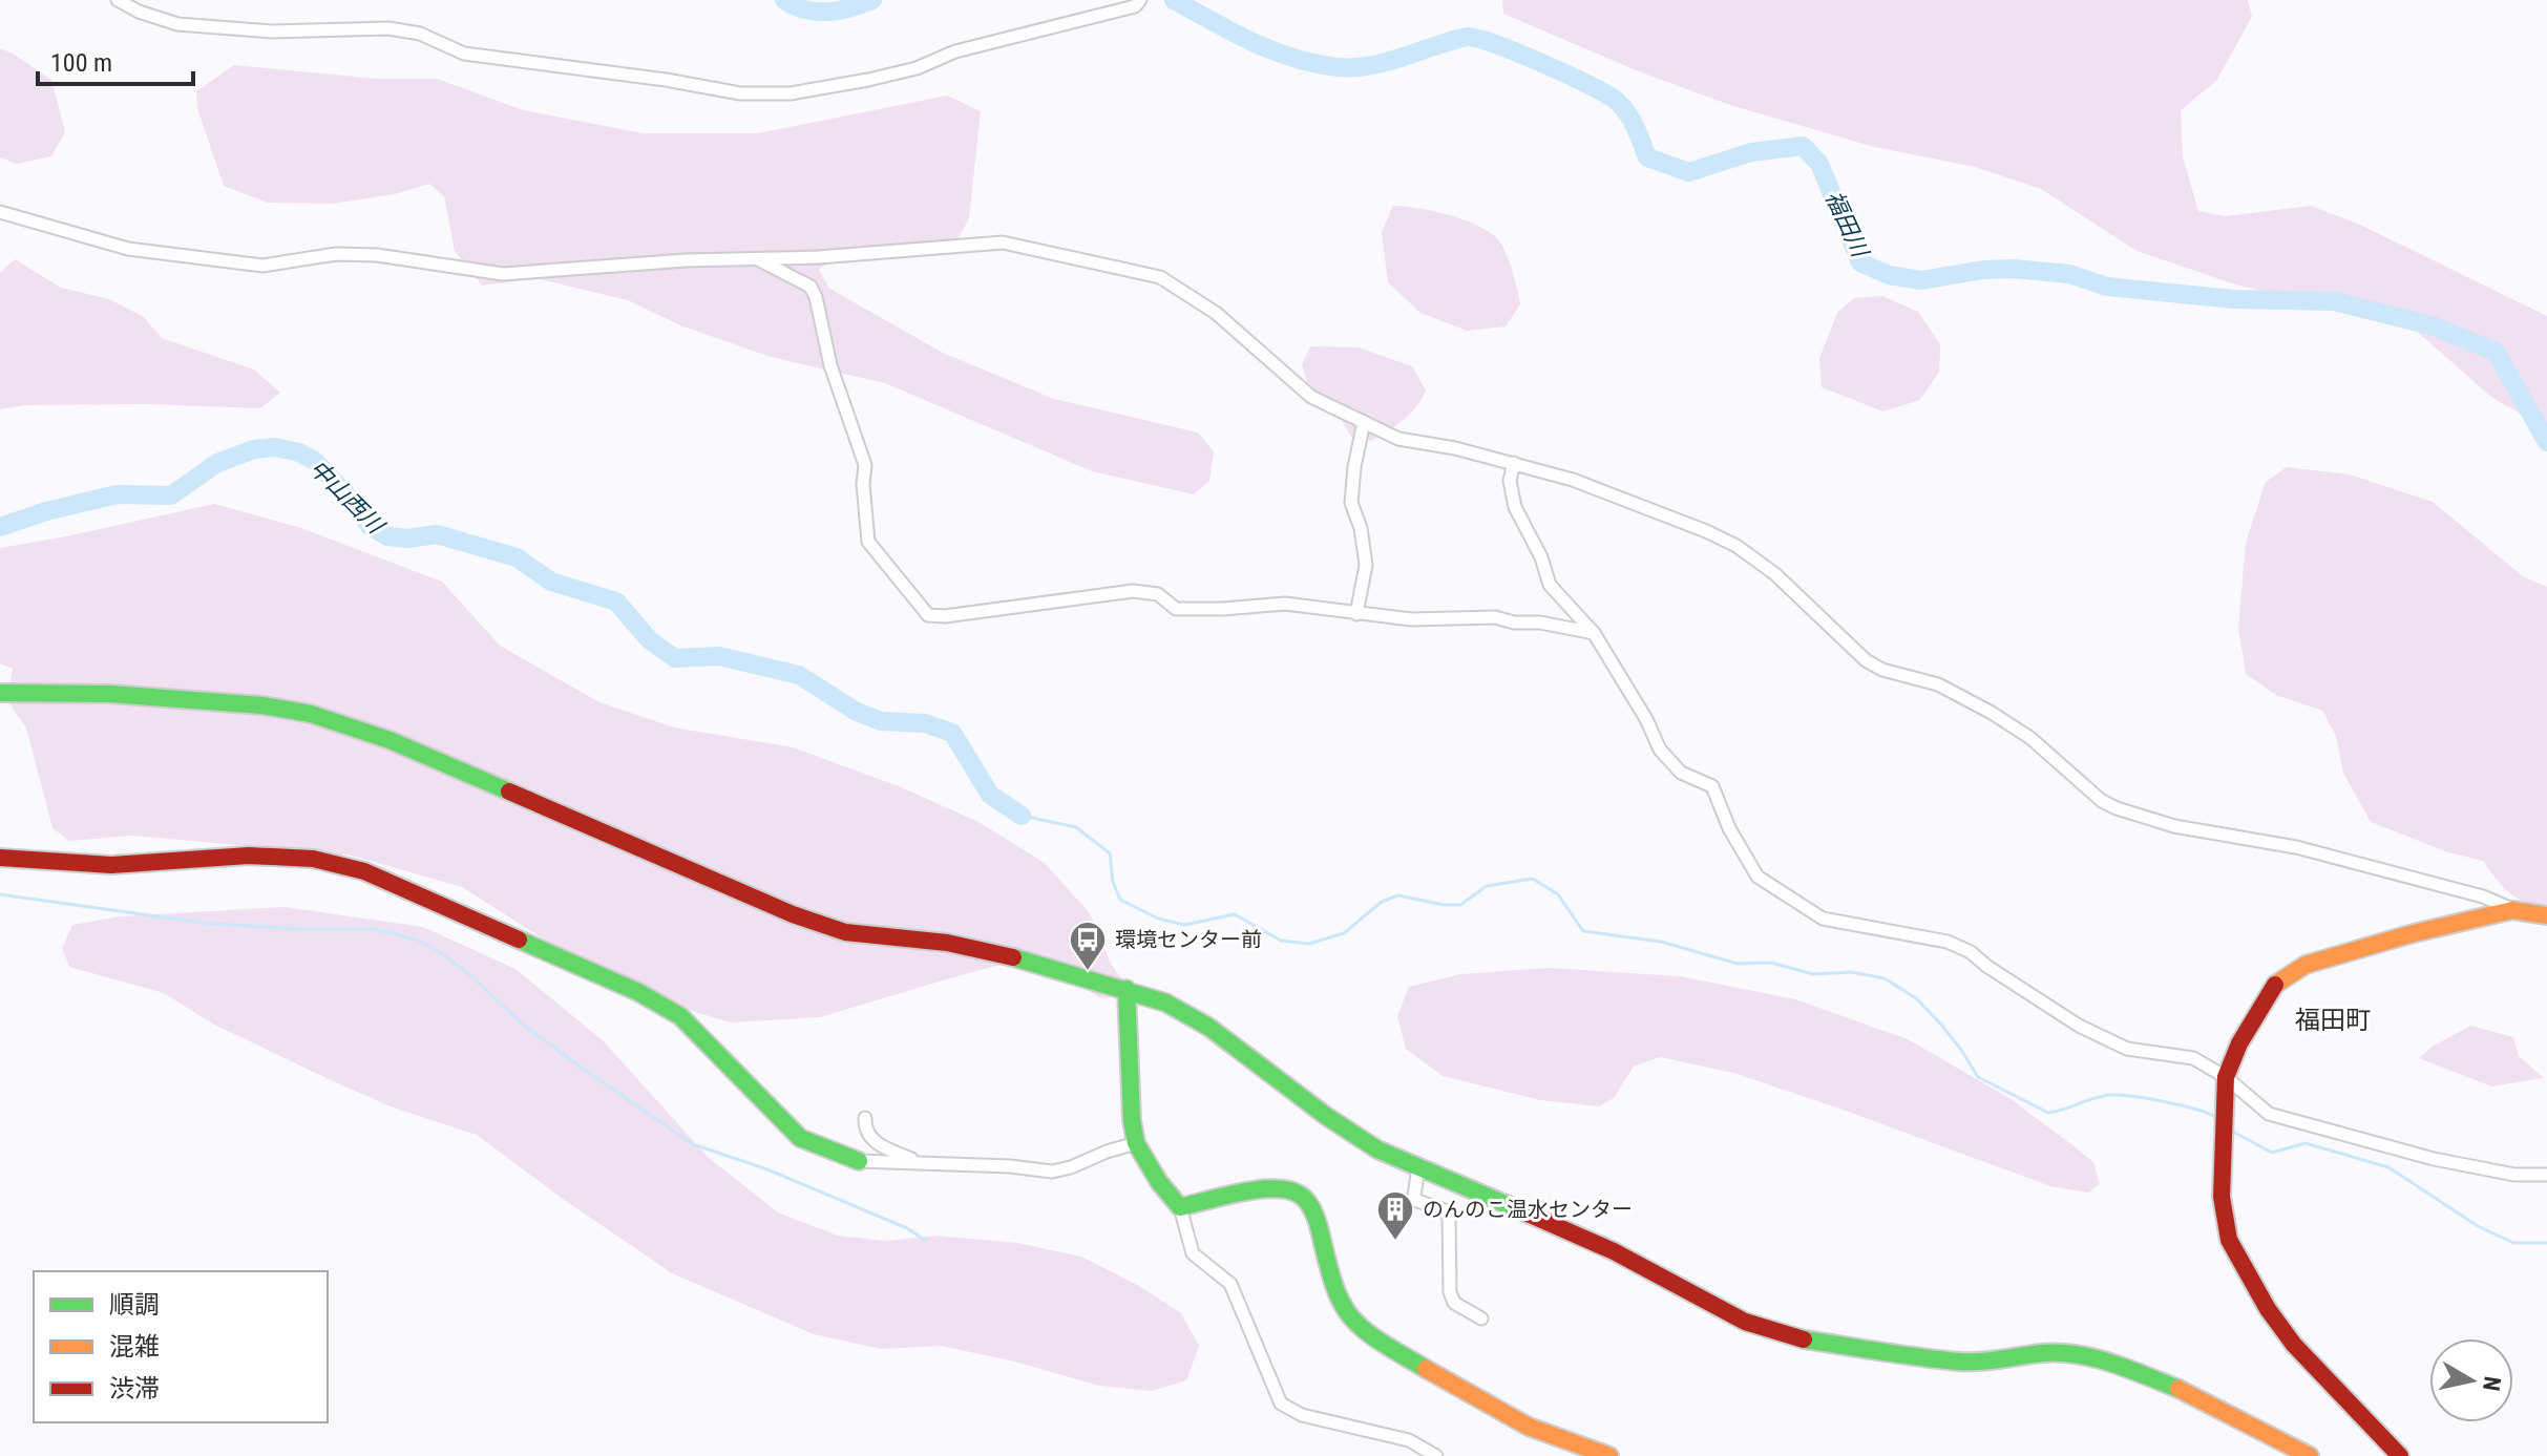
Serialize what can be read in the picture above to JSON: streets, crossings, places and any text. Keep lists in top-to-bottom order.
{
  "districts": ["福田町"],
  "water": ["福田川", "中山西川"],
  "places": {
    "bus stop": ["環境センター前"],
    "building": ["のんのこ温水センター"]
  },
  "legend": ["順調", "混雑", "渋滞"],
  "scale_bar": "100 m",
  "north": "right"
}
